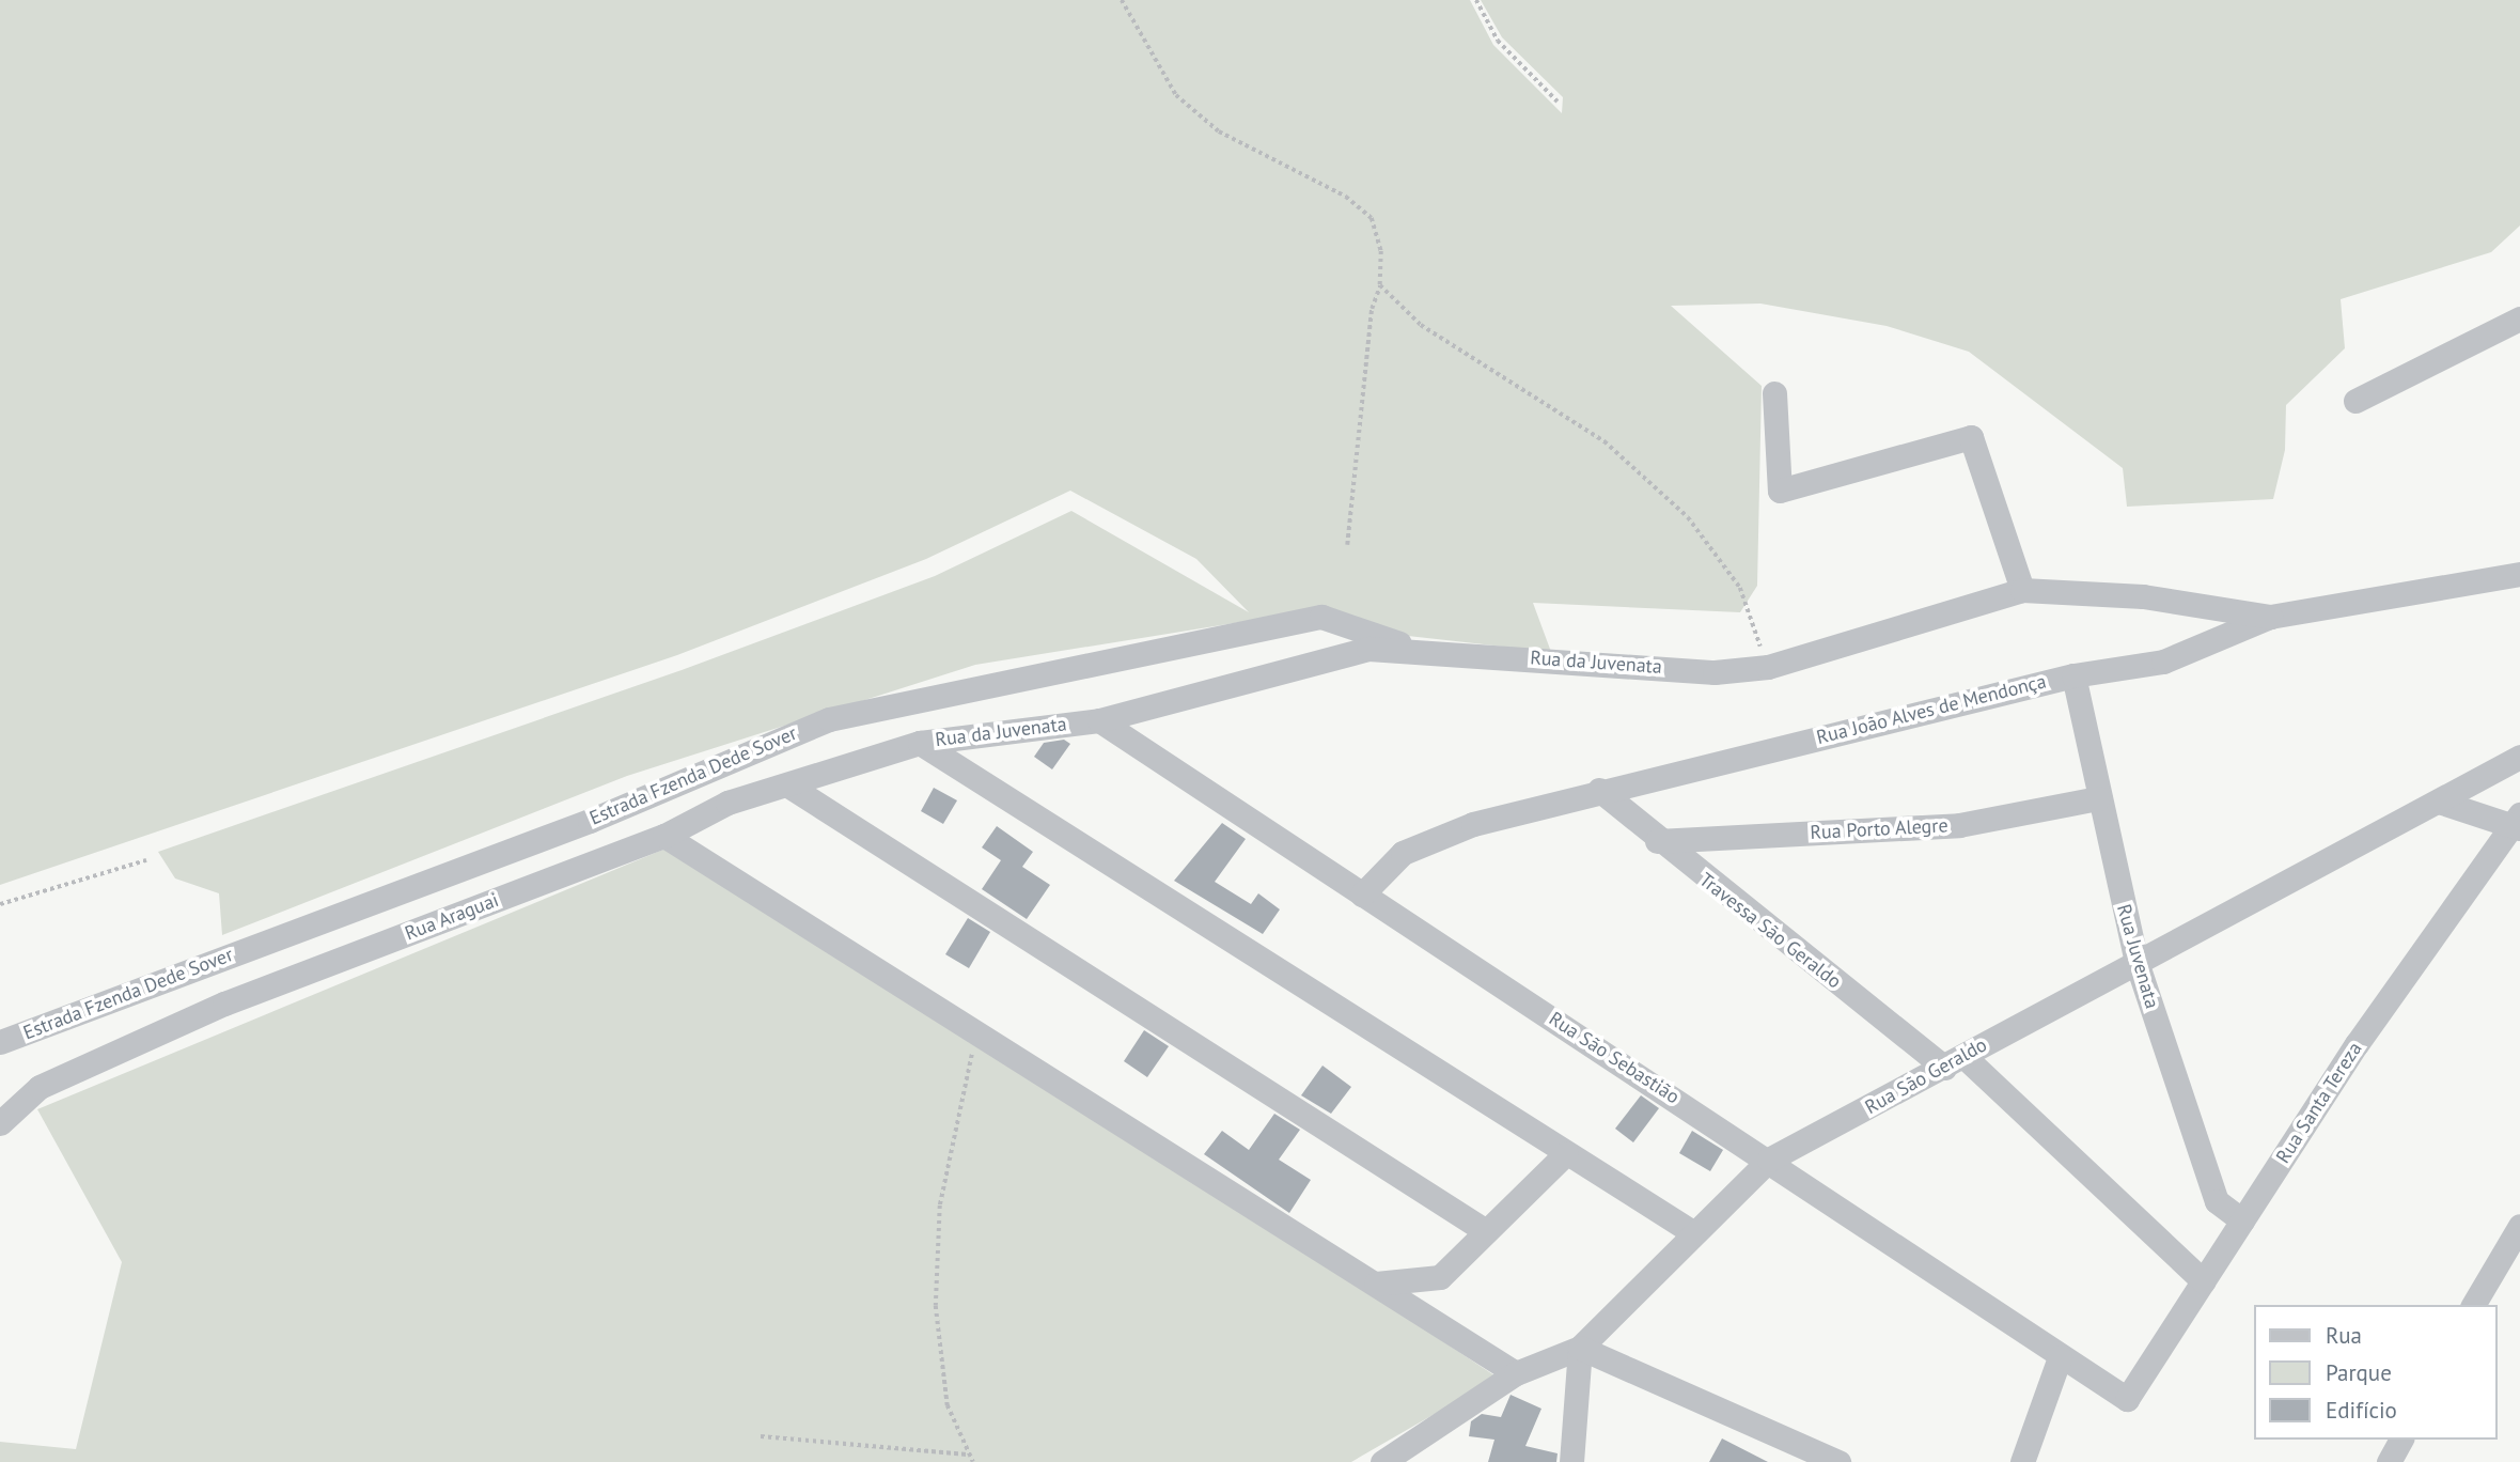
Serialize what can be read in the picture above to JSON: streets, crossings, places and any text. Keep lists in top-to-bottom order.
{
  "streets": {
    "street": [
      "Rua da Juvenata",
      "Rua João Alves de Mendonça",
      "Estrada Fzenda Dede Sover",
      "Rua Porto Alegre",
      "Rua Araguai",
      "Travessa São Geraldo",
      "Rua Juvenata",
      "Rua São Sebastião",
      "Rua São Geraldo",
      "Rua Santa Tereza"
    ]
  },
  "crossings": [
    ["Rua da Juvenata", "Rua João Alves de Mendonça"],
    ["Rua da Juvenata", "Estrada Fzenda Dede Sover"],
    ["Rua da Juvenata", "Rua Araguai"],
    ["Rua da Juvenata", "Rua São Sebastião"],
    ["Rua João Alves de Mendonça", "Travessa São Geraldo"],
    ["Rua João Alves de Mendonça", "Rua Juvenata"],
    ["Rua João Alves de Mendonça", "Rua São Sebastião"],
    ["Rua Porto Alegre", "Travessa São Geraldo"],
    ["Rua Porto Alegre", "Rua Juvenata"],
    ["Travessa São Geraldo", "Rua São Geraldo"],
    ["Travessa São Geraldo", "Rua Santa Tereza"],
    ["Rua Juvenata", "Rua São Geraldo"],
    ["Rua Juvenata", "Rua Santa Tereza"],
    ["Rua São Sebastião", "Rua São Geraldo"],
    ["Rua São Sebastião", "Rua Santa Tereza"]
  ],
  "legend": ["Rua", "Parque", "Edifício"]
}
